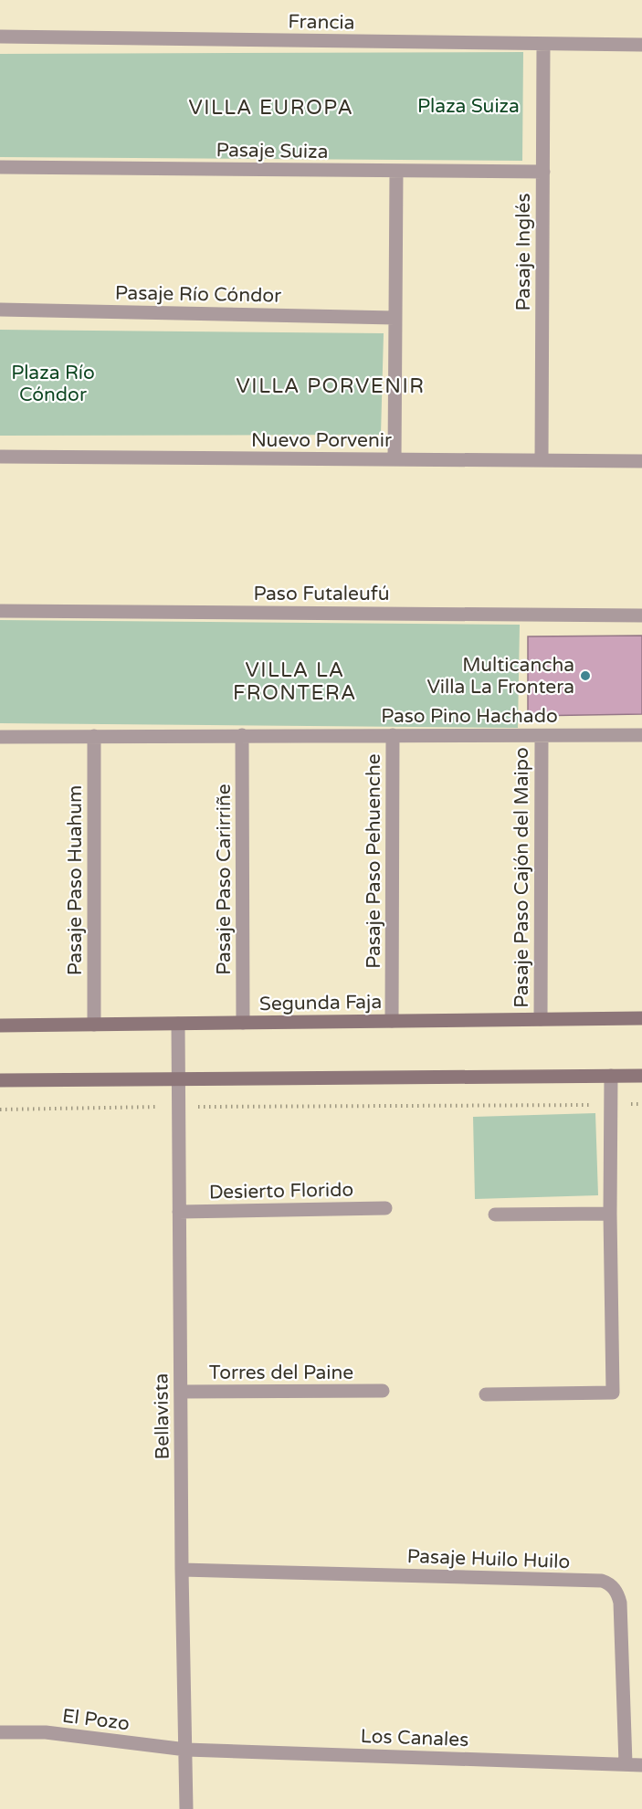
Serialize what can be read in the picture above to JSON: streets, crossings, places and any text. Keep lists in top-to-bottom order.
{
  "streets": {
    "main road": ["Segunda Faja"],
    "street": [
      "Francia",
      "Pasaje Suiza",
      "Pasaje Inglés",
      "Pasaje Río Cóndor",
      "Nuevo Porvenir",
      "Paso Futaleufú",
      "Paso Pino Hachado",
      "Pasaje Paso Pehuenche",
      "Pasaje Paso Cajón del Maipo",
      "Pasaje Paso Carirriñe",
      "Pasaje Paso Huahum",
      "Desierto Florido",
      "Torres del Paine",
      "Bellavista",
      "Pasaje Huilo Huilo",
      "El Pozo",
      "Los Canales"
    ]
  },
  "crossings": [
    ["Francia", "Pasaje Inglés"],
    ["Pasaje Suiza", "Pasaje Inglés"],
    ["Pasaje Inglés", "Nuevo Porvenir"],
    ["Paso Pino Hachado", "Pasaje Paso Pehuenche"],
    ["Paso Pino Hachado", "Pasaje Paso Cajón del Maipo"],
    ["Paso Pino Hachado", "Pasaje Paso Carirriñe"],
    ["Paso Pino Hachado", "Pasaje Paso Huahum"],
    ["Pasaje Paso Pehuenche", "Segunda Faja"],
    ["Pasaje Paso Cajón del Maipo", "Segunda Faja"],
    ["Pasaje Paso Carirriñe", "Segunda Faja"],
    ["Pasaje Paso Huahum", "Segunda Faja"],
    ["Segunda Faja", "Bellavista"],
    ["Desierto Florido", "Bellavista"],
    ["Torres del Paine", "Bellavista"],
    ["Bellavista", "Pasaje Huilo Huilo"],
    ["Bellavista", "El Pozo"],
    ["Bellavista", "Los Canales"],
    ["Pasaje Huilo Huilo", "Los Canales"],
    ["El Pozo", "Los Canales"]
  ],
  "districts": ["VILLA EUROPA", "VILLA PORVENIR", "VILLA LA FRONTERA"],
  "parks": ["Plaza Suiza", "Plaza Río Cóndor"],
  "places": ["Multicancha Villa La Frontera"]
}
